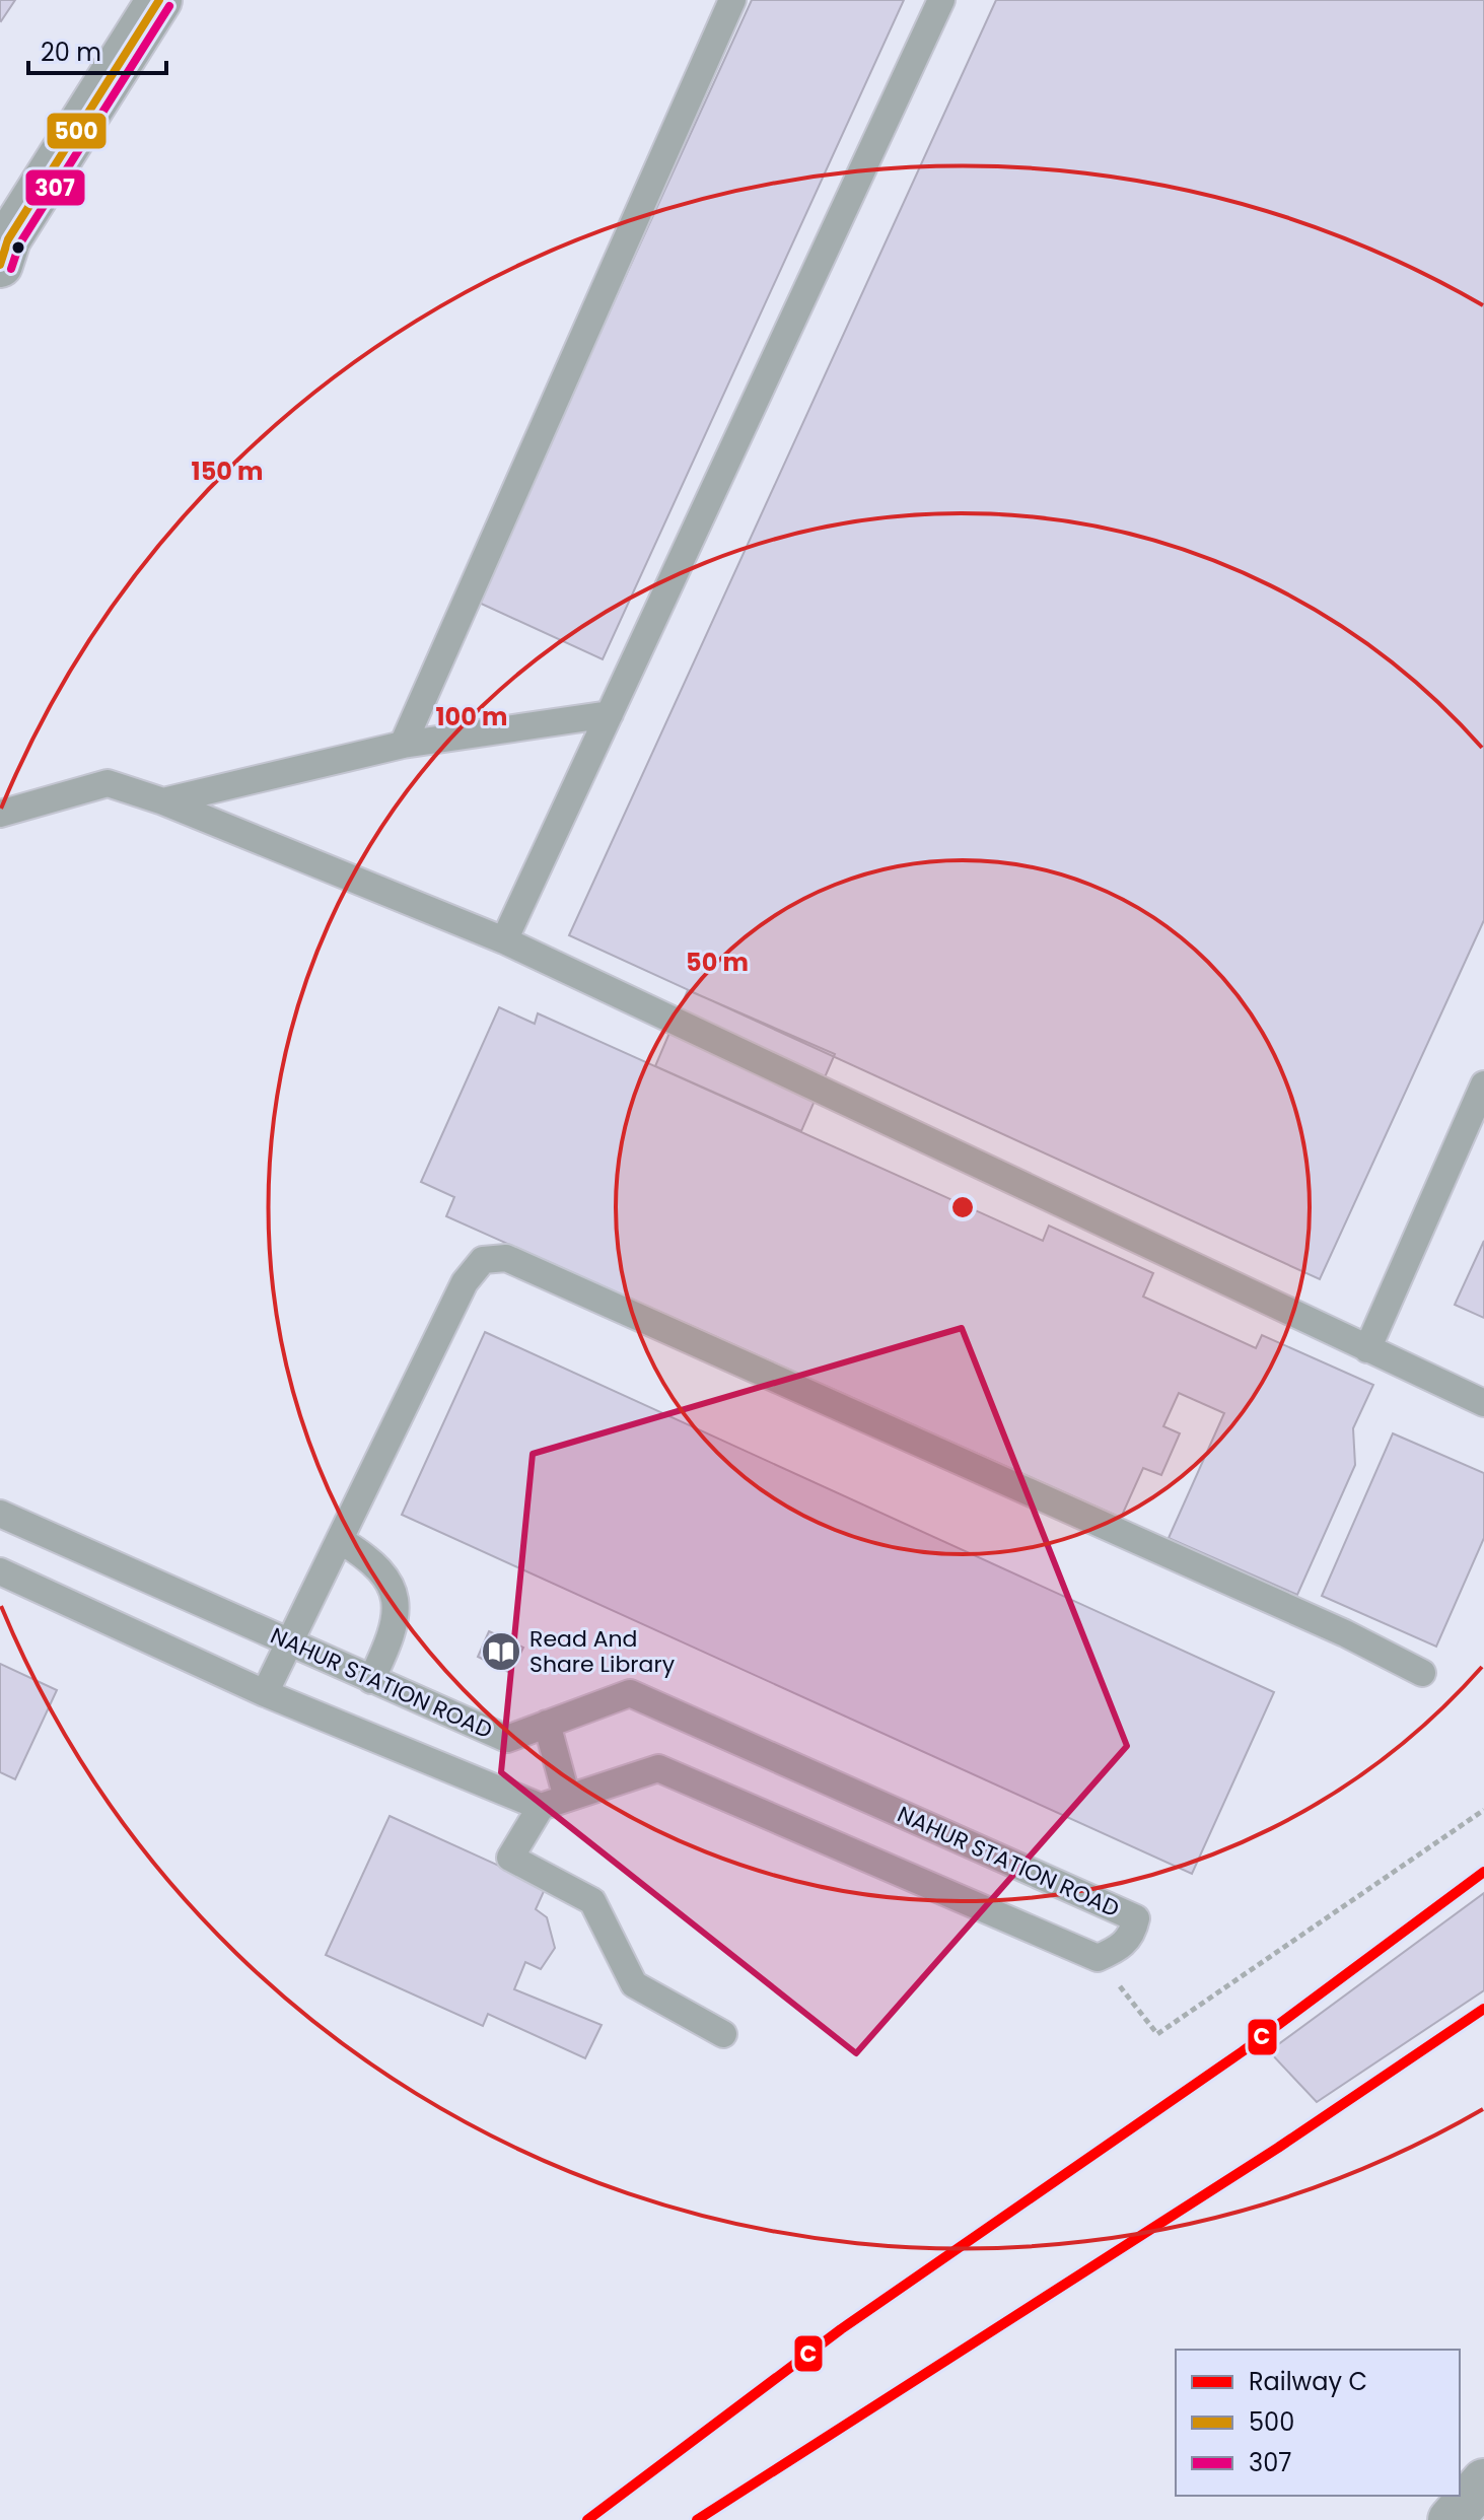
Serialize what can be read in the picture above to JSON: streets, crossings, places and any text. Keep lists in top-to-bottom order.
{
  "streets": {
    "lane": ["NAHUR STATION ROAD"]
  },
  "places": {
    "library": ["Read And Share Library"]
  },
  "lines": ["transit line 500", "transit line 307", "rail line C"],
  "legend": ["Railway C", "500", "307"],
  "scale_bar": "20 m",
  "rings": ["150 m", "100 m", "50 m"]
}
